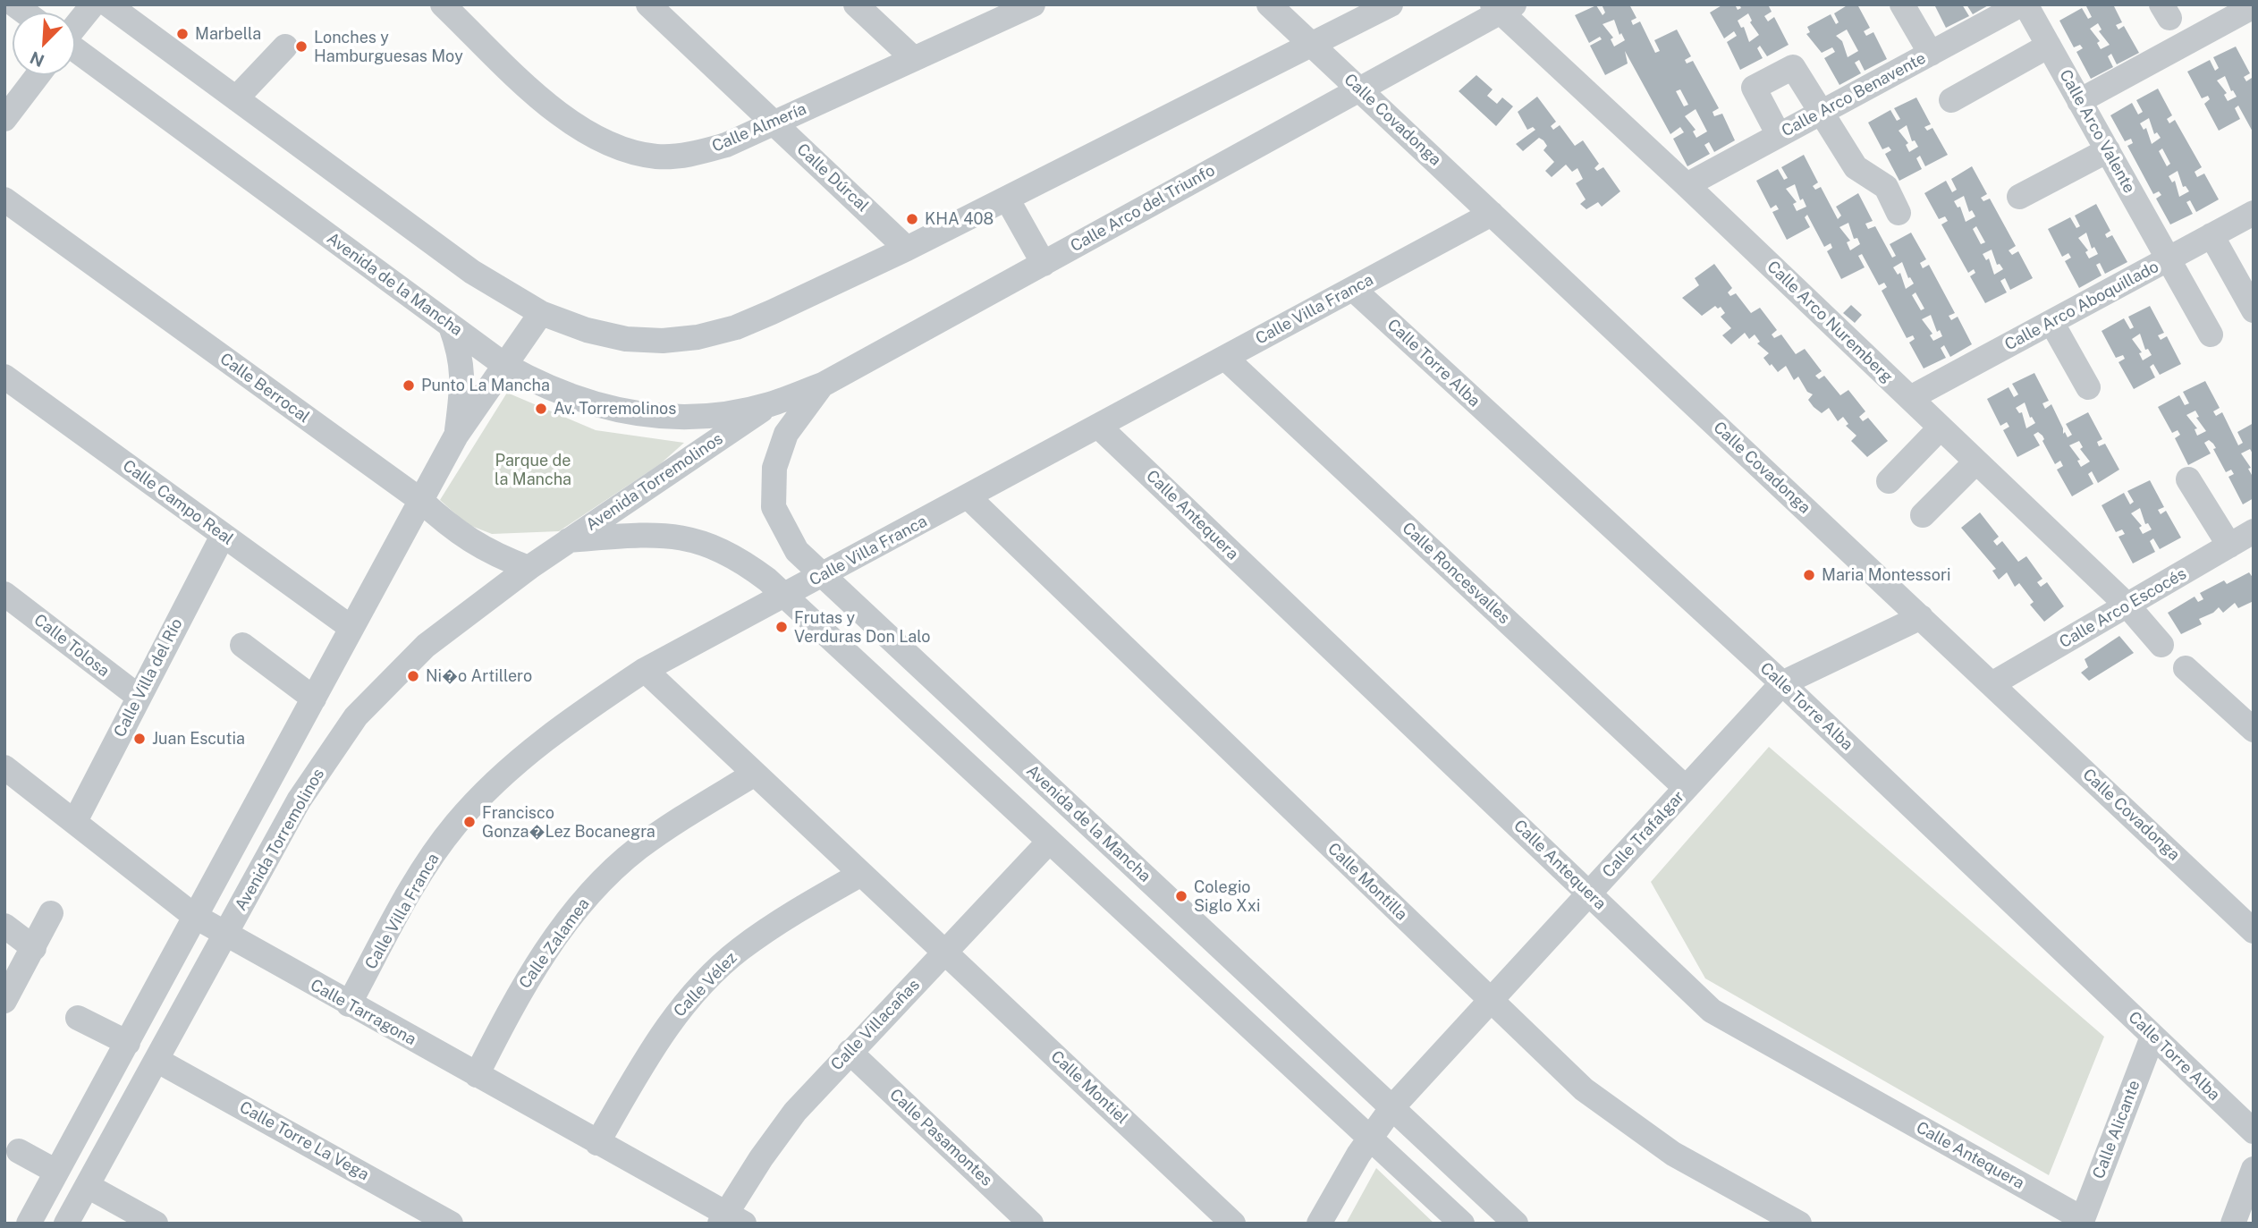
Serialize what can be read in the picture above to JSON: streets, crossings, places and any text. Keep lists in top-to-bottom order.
{
  "streets": {
    "street": [
      "Calle Arco Benavente",
      "Calle Covadonga",
      "Calle Almería",
      "Calle Arco Valente",
      "Calle Dúrcal",
      "Calle Arco del Triunfo",
      "Avenida de la Mancha",
      "Calle Arco Aboquillado",
      "Calle Villa Franca",
      "Calle Arco Nuremberg",
      "Calle Torre Alba",
      "Calle Berrocal",
      "Avenida Torremolinos",
      "Calle Campo Real",
      "Calle Antequera",
      "Calle Roncesvalles",
      "Calle Arco Escocés",
      "Calle Tolosa",
      "Calle Villa del Río",
      "Calle Trafalgar",
      "Calle Montilla",
      "Calle Zalamea",
      "Calle Vélez",
      "Calle Tarragona",
      "Calle Villacañas",
      "Calle Montiel",
      "Calle Alicante",
      "Calle Pasamontes",
      "Calle Torre La Vega"
    ]
  },
  "crossings": [
    ["Calle Arco Benavente", "Calle Arco Nuremberg"],
    ["Calle Covadonga", "Calle Arco del Triunfo"],
    ["Calle Covadonga", "Calle Villa Franca"],
    ["Calle Covadonga", "Calle Arco Escocés"],
    ["Calle Covadonga", "Calle Trafalgar"],
    ["Calle Almería", "Calle Dúrcal"],
    ["Calle Arco Valente", "Calle Arco Aboquillado"],
    ["Calle Arco del Triunfo", "Avenida de la Mancha"],
    ["Calle Arco del Triunfo", "Calle Arco Nuremberg"],
    ["Calle Arco del Triunfo", "Avenida Torremolinos"],
    ["Avenida de la Mancha", "Calle Villa Franca"],
    ["Avenida de la Mancha", "Avenida Torremolinos"],
    ["Avenida de la Mancha", "Calle Trafalgar"],
    ["Calle Arco Aboquillado", "Calle Arco Nuremberg"],
    ["Calle Villa Franca", "Calle Torre Alba"],
    ["Calle Villa Franca", "Calle Antequera"],
    ["Calle Villa Franca", "Calle Roncesvalles"],
    ["Calle Villa Franca", "Calle Montilla"],
    ["Calle Villa Franca", "Calle Tarragona"],
    ["Calle Villa Franca", "Calle Montiel"],
    ["Calle Arco Nuremberg", "Calle Arco Escocés"],
    ["Calle Torre Alba", "Calle Trafalgar"],
    ["Calle Torre Alba", "Calle Alicante"],
    ["Calle Berrocal", "Avenida Torremolinos"],
    ["Avenida Torremolinos", "Calle Tarragona"],
    ["Avenida Torremolinos", "Calle Torre La Vega"],
    ["Calle Campo Real", "Calle Villa del Río"],
    ["Calle Antequera", "Calle Trafalgar"],
    ["Calle Antequera", "Calle Alicante"],
    ["Calle Roncesvalles", "Calle Trafalgar"],
    ["Calle Tolosa", "Calle Villa del Río"],
    ["Calle Villa del Río", "Calle Tarragona"],
    ["Calle Trafalgar", "Calle Montilla"],
    ["Calle Zalamea", "Calle Tarragona"],
    ["Calle Zalamea", "Calle Montiel"],
    ["Calle Vélez", "Calle Tarragona"],
    ["Calle Vélez", "Calle Montiel"],
    ["Calle Tarragona", "Calle Villacañas"],
    ["Calle Villacañas", "Calle Montiel"],
    ["Calle Villacañas", "Calle Pasamontes"]
  ],
  "parks": ["Parque de la Mancha"],
  "places": [
    "Marbella",
    "Lonches y Hamburguesas Moy",
    "KHA 408",
    "Punto La Mancha",
    "Av. Torremolinos",
    "Maria Montessori",
    "Frutas y Verduras Don Lalo",
    "Ni�o Artillero",
    "Juan Escutia",
    "Francisco Gonza�Lez Bocanegra",
    "Colegio Siglo Xxi"
  ],
  "north": "bottom left"
}
